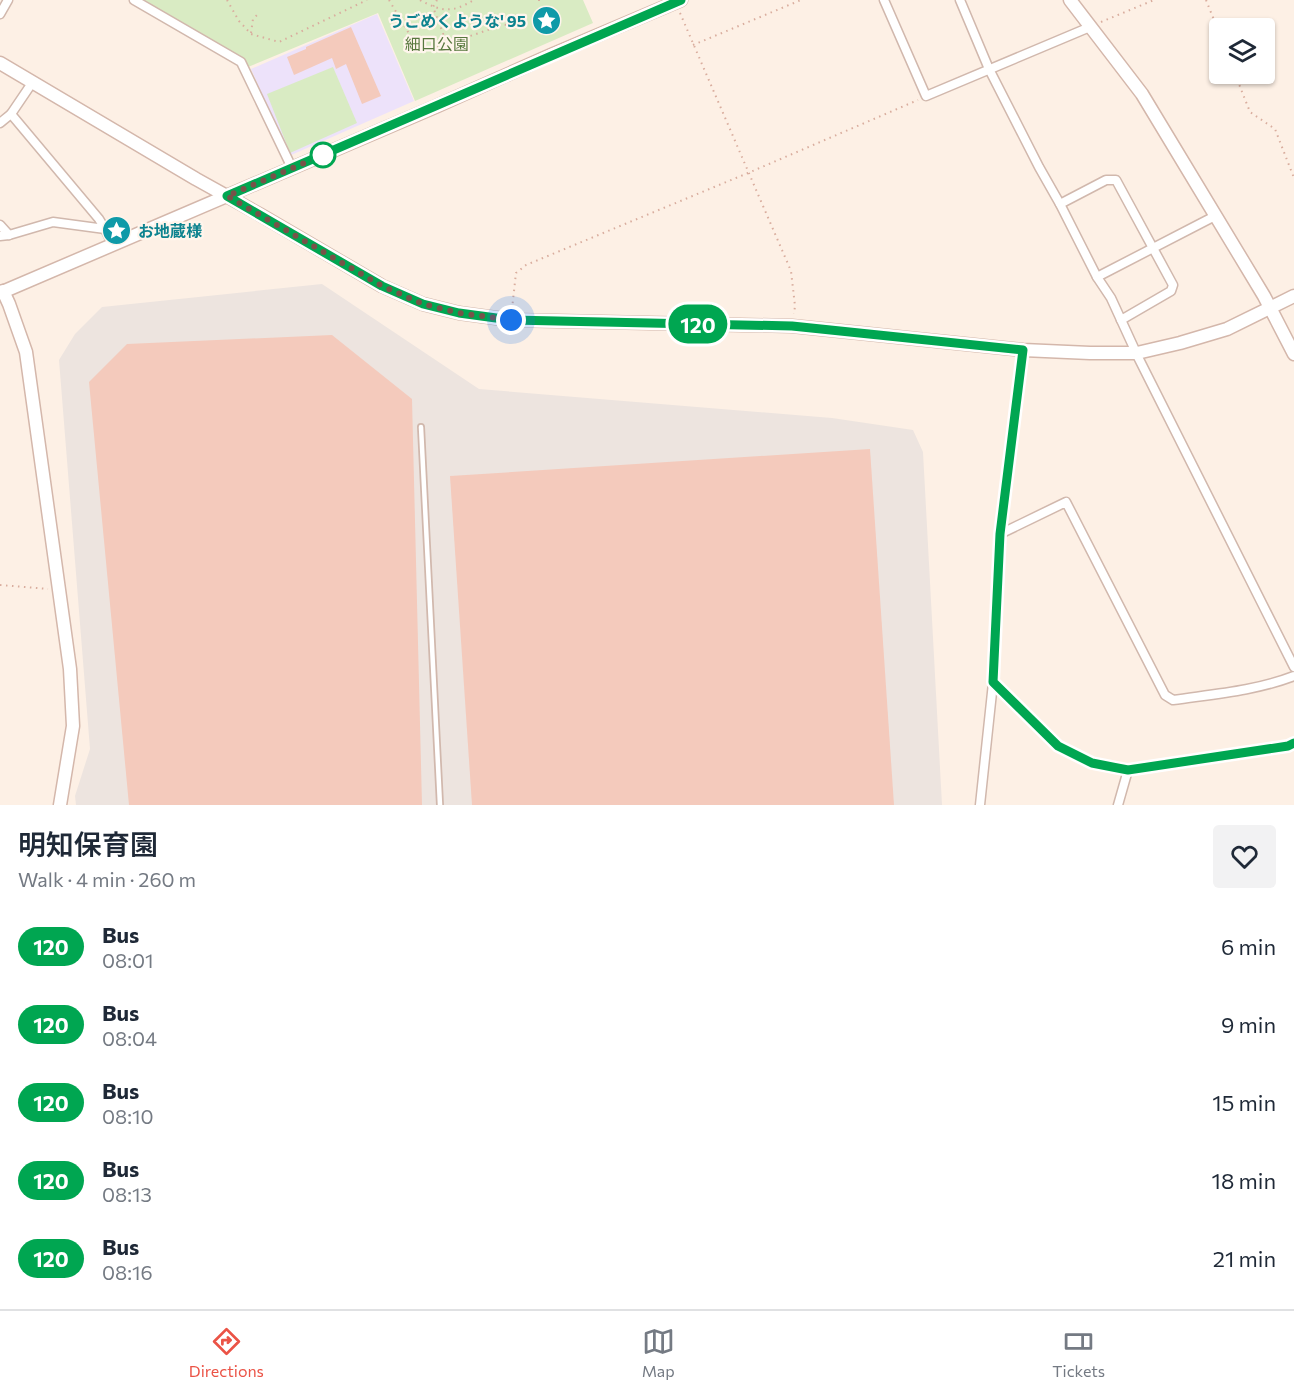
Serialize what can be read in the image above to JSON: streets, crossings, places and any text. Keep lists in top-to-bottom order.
{
  "parks": ["細口公園"],
  "places": {
    "place": ["うごめくような' 95", "お地蔵様"]
  },
  "lines": ["bus line 120"],
  "page": {
    "on_map": "120",
    "heading": ["明知保育園", "Walk · 4 min · 260 m"],
    "list": [
      {
        "mark": "120",
        "name": "Bus",
        "note": "08:01",
        "value": "6 min"
      },
      {
        "mark": "120",
        "name": "Bus",
        "note": "08:04",
        "value": "9 min"
      },
      {
        "mark": "120",
        "name": "Bus",
        "note": "08:10",
        "value": "15 min"
      },
      {
        "mark": "120",
        "name": "Bus",
        "note": "08:13",
        "value": "18 min"
      },
      {
        "mark": "120",
        "name": "Bus",
        "note": "08:16",
        "value": "21 min"
      }
    ],
    "tabs": ["Directions", "Map", "Tickets"]
  }
}
